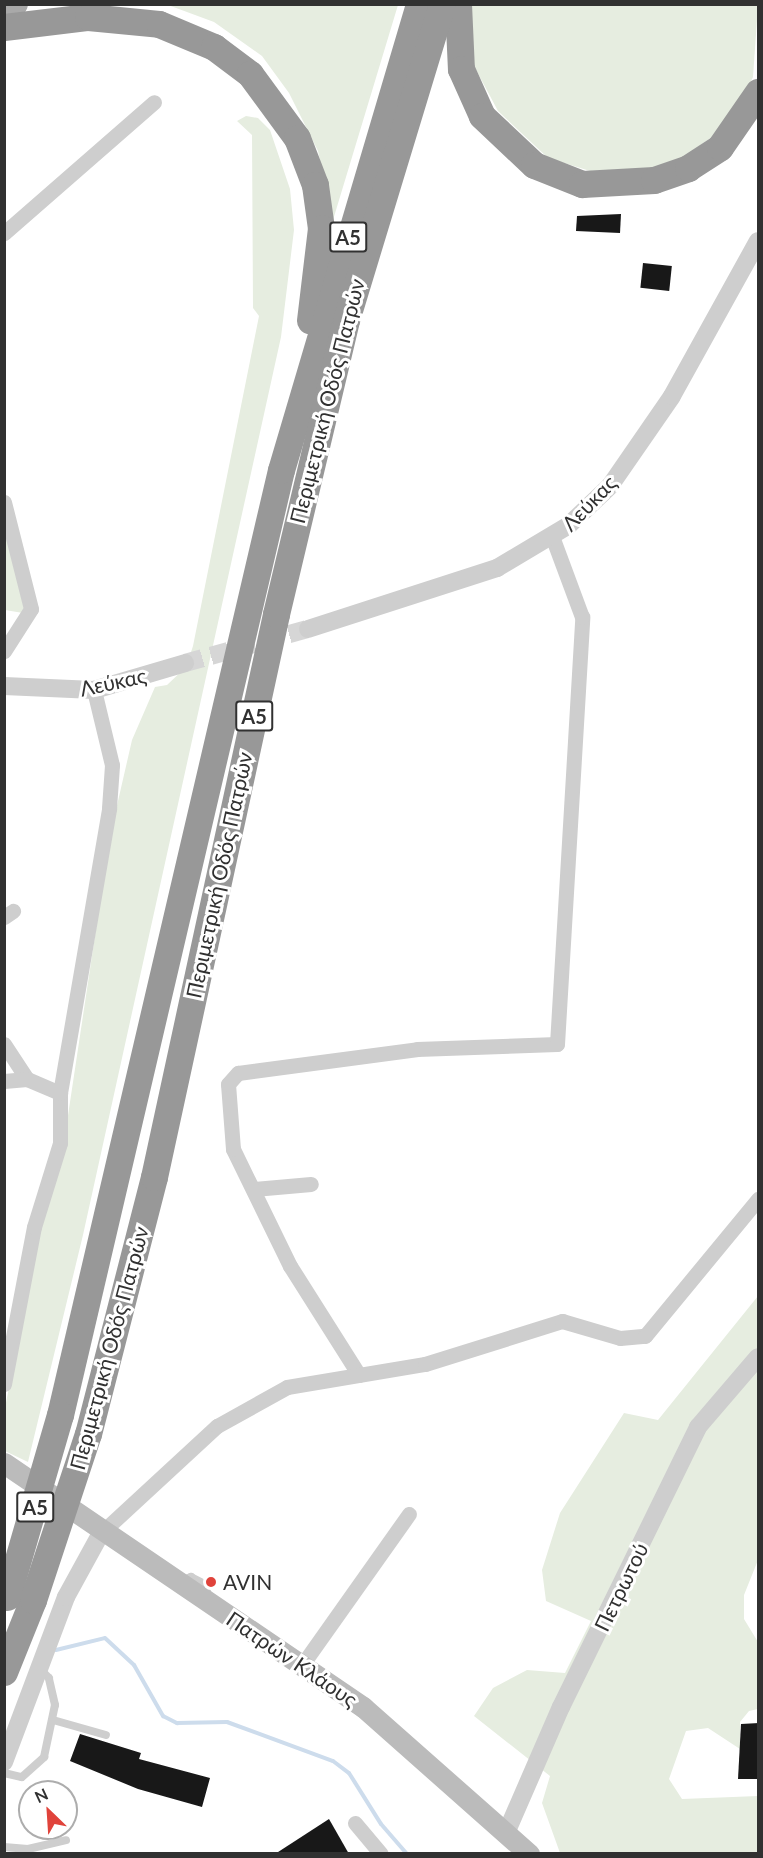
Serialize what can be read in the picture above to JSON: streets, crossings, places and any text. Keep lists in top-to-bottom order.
{
  "streets": {
    "highway": ["Α5", "Περιμετρική Οδός Πατρών"],
    "main road": ["Πατρών Κλάους"],
    "street": ["Λεύκας", "Πετρωτού"]
  },
  "crossings": [
    ["Πετρωτού", "Πατρών Κλάους"]
  ],
  "places": ["AVIN"],
  "north": "top left"
}
